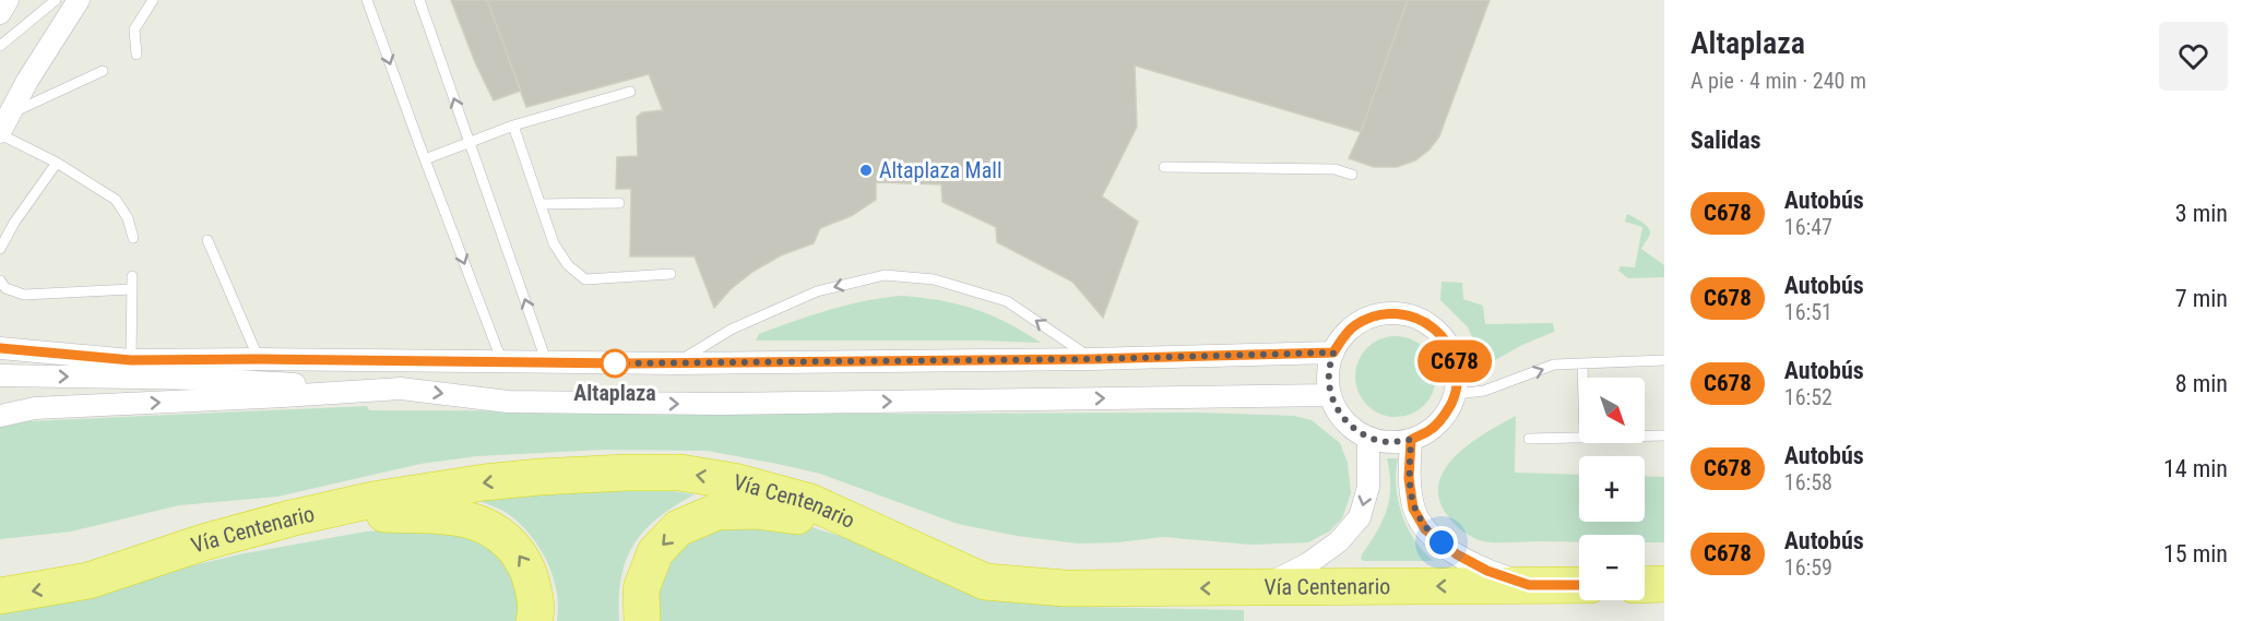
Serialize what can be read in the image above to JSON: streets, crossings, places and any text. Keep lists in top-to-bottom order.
{
  "streets": {
    "highway": ["Vía Centenario"]
  },
  "one_way": ["Vía Centenario"],
  "places": ["Altaplaza Mall", "Altaplaza"],
  "lines": ["bus line C678"],
  "north": "bottom right",
  "page": {
    "on_map": "C678",
    "heading": [
      ["Altaplaza", "A pie · 4 min · 240 m"],
      "Salidas"
    ],
    "list": [
      {
        "mark": "C678",
        "name": "Autobús",
        "note": "16:47",
        "value": "3 min"
      },
      {
        "mark": "C678",
        "name": "Autobús",
        "note": "16:51",
        "value": "7 min"
      },
      {
        "mark": "C678",
        "name": "Autobús",
        "note": "16:52",
        "value": "8 min"
      },
      {
        "mark": "C678",
        "name": "Autobús",
        "note": "16:58",
        "value": "14 min"
      },
      {
        "mark": "C678",
        "name": "Autobús",
        "note": "16:59",
        "value": "15 min"
      }
    ],
    "map_buttons": ["+", "−"]
  }
}
